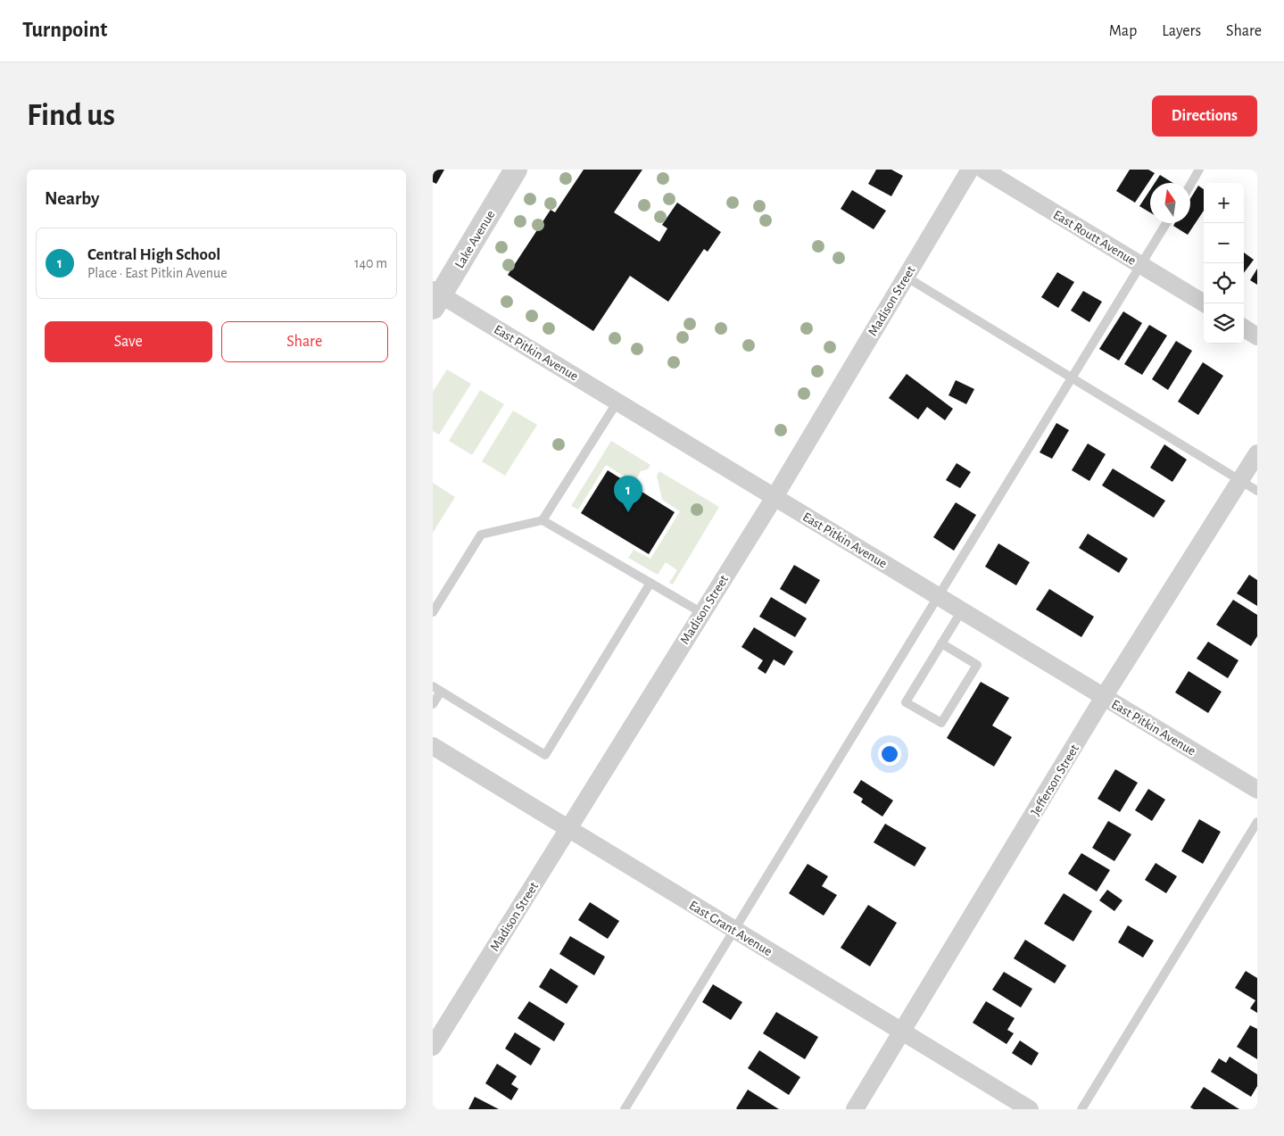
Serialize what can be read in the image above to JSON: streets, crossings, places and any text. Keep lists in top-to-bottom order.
{
  "streets": {
    "street": [
      "East Routt Avenue",
      "Lake Avenue",
      "Madison Street",
      "East Pitkin Avenue",
      "Jefferson Street",
      "East Grant Avenue"
    ]
  },
  "crossings": [
    ["Lake Avenue", "East Pitkin Avenue"],
    ["Madison Street", "East Pitkin Avenue"],
    ["Madison Street", "East Grant Avenue"],
    ["East Pitkin Avenue", "Jefferson Street"],
    ["Jefferson Street", "East Grant Avenue"]
  ],
  "north": "top",
  "page": {
    "header": "Turnpoint",
    "nav": ["Map", "Layers", "Share"],
    "buttons": [
      "Directions",
      ["Save", "Share"]
    ],
    "title": "Find us",
    "heading": "Nearby",
    "map_buttons": ["+", "−"],
    "list": [
      {
        "mark": "1",
        "name": "Central High School",
        "note": "Place · East Pitkin Avenue",
        "value": "140 m"
      }
    ],
    "pins": "1"
  }
}
